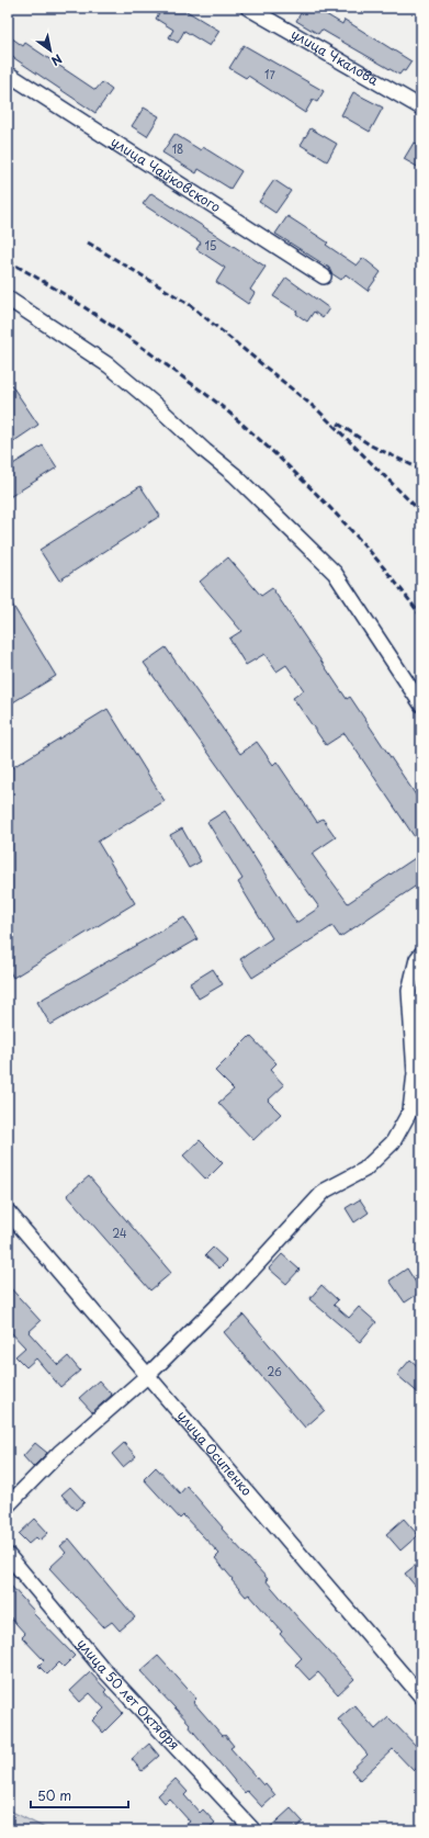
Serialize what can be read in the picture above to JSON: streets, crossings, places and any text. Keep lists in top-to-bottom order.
{
  "streets": {
    "street": [
      "улица Чкалова",
      "улица Чайковского",
      "улица Осипенко",
      "улица 50 лет Октября"
    ]
  },
  "house_numbers": [
    "17",
    "18",
    "15",
    "24",
    "26"
  ],
  "scale_bar": "50 m",
  "north": "bottom right"
}
